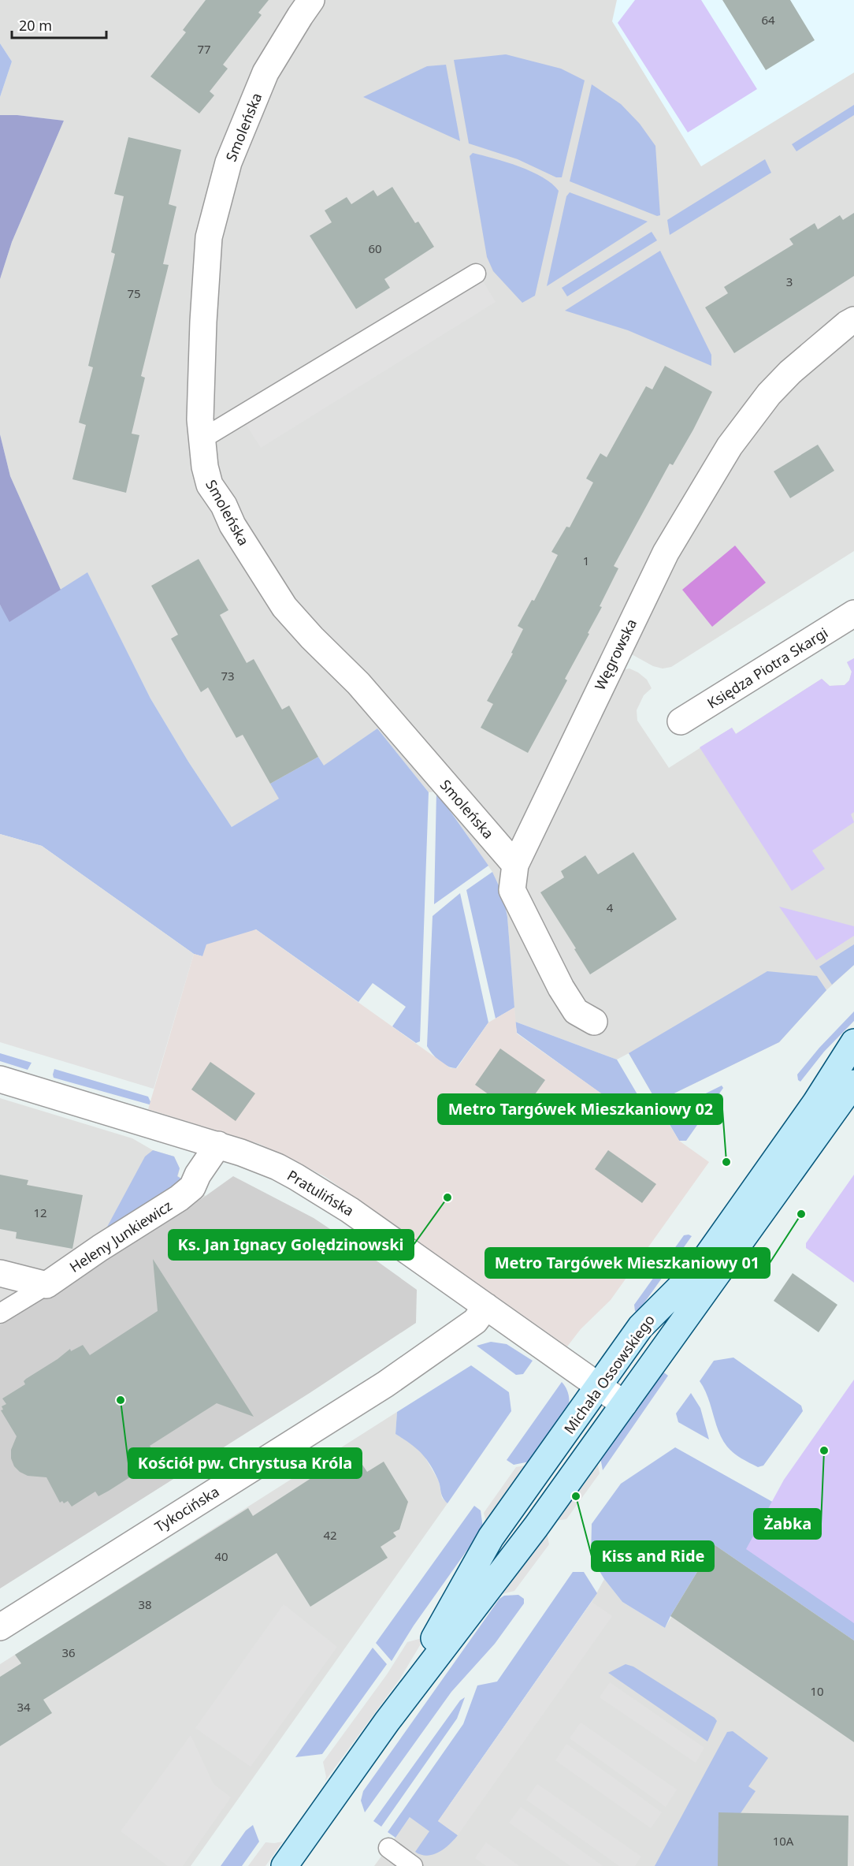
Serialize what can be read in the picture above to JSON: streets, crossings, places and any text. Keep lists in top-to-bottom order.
{
  "streets": {
    "street": [
      "Smoleńska",
      "Węgrowska",
      "Księdza Piotra Skargi",
      "Pratulińska",
      "Heleny Junkiewicz",
      "Michała Ossowskiego",
      "Tykocińska"
    ]
  },
  "crossings": [
    ["Smoleńska", "Węgrowska"],
    ["Pratulińska", "Heleny Junkiewicz"],
    ["Pratulińska", "Michała Ossowskiego"],
    ["Pratulińska", "Tykocińska"]
  ],
  "places": [
    "Metro Targówek Mieszkaniowy 02",
    "Ks. Jan Ignacy Golędzinowski",
    "Metro Targówek Mieszkaniowy 01",
    "Kościół pw. Chrystusa Króla",
    "Żabka",
    "Kiss and Ride"
  ],
  "house_numbers": [
    "64",
    "77",
    "60",
    "3",
    "75",
    "1",
    "73",
    "4",
    "12",
    "42",
    "40",
    "38",
    "36",
    "10",
    "34",
    "10A"
  ],
  "scale_bar": "20 m"
}
